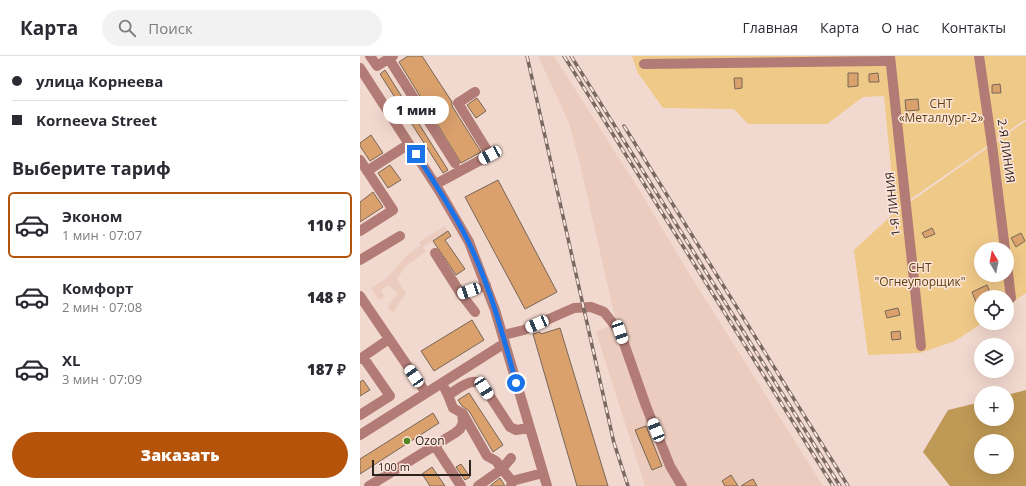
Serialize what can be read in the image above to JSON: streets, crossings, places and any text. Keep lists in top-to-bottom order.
{
  "streets": {
    "street": ["2-Я ЛИНИЯ", "1-Я ЛИНИЯ"]
  },
  "parks": ["СНТ «Металлург-2»", "СНТ \"Огнеупорщик\""],
  "places": ["Ozon"],
  "scale_bar": "100 m",
  "north": "top",
  "page": {
    "header": "Карта",
    "search": "Поиск",
    "nav": [
      "Главная",
      "Карта",
      "О нас",
      "Контакты"
    ],
    "banner": ["улица Корнеева", "Korneeva Street"],
    "bubble": "1 мин",
    "heading": "Выберите тариф",
    "list": [
      {
        "name": "Эконом",
        "note": "1 мин · 07:07",
        "value": "110 ₽"
      },
      {
        "name": "Комфорт",
        "note": "2 мин · 07:08",
        "value": "148 ₽"
      },
      {
        "name": "XL",
        "note": "3 мин · 07:09",
        "value": "187 ₽"
      }
    ],
    "map_buttons": ["+", "−"],
    "buttons": "Заказать",
    "scale": "100 m"
  }
}
